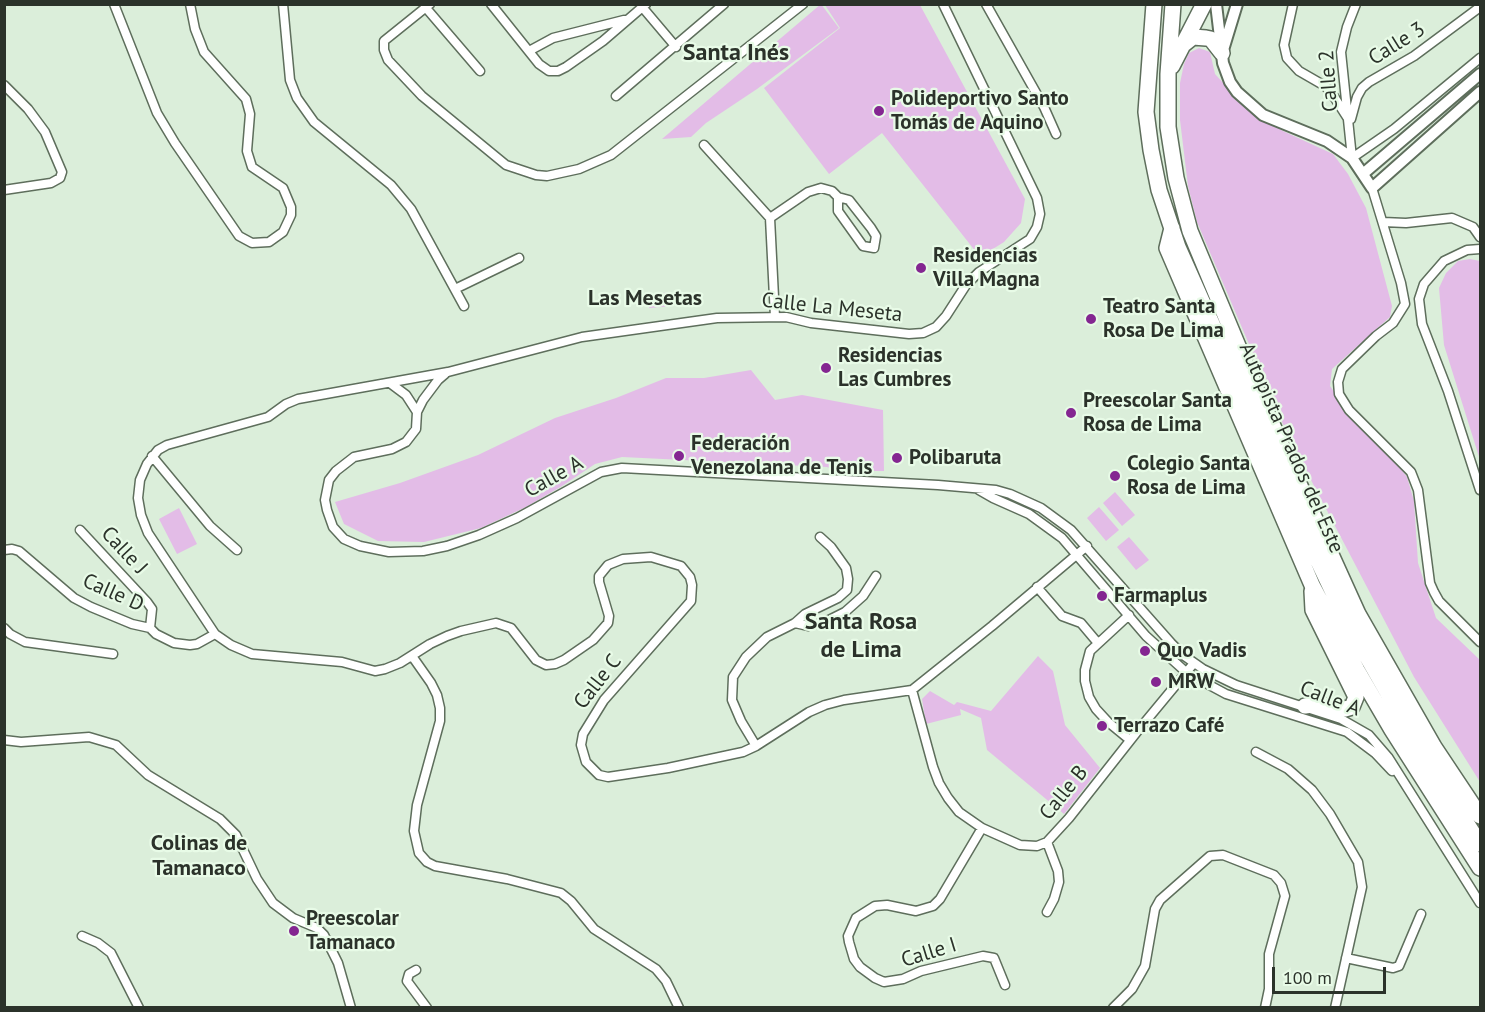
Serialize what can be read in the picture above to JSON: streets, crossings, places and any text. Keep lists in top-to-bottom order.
{
  "streets": {
    "highway": ["Autopista Prados del Este"],
    "street": [
      "Calle 3",
      "Calle 2",
      "Calle La Meseta",
      "Calle A",
      "Calle J",
      "Calle D",
      "Calle C",
      "Calle B",
      "Calle I"
    ]
  },
  "crossings": [
    ["Calle 3", "Calle 2"],
    ["Calle La Meseta", "Calle A"],
    ["Calle A", "Calle C"],
    ["Calle A", "Calle B"],
    ["Calle J", "Calle D"],
    ["Calle C", "Calle B"],
    ["Calle B", "Calle I"]
  ],
  "districts": [
    "Santa Inés",
    "Las Mesetas",
    "Santa Rosa de Lima",
    "Colinas de Tamanaco"
  ],
  "places": [
    "Polideportivo Santo Tomás de Aquino",
    "Residencias Villa Magna",
    "Teatro Santa Rosa De Lima",
    "Residencias Las Cumbres",
    "Preescolar Santa Rosa de Lima",
    "Federación Venezolana de Tenis",
    "Polibaruta",
    "Colegio Santa Rosa de Lima",
    "Farmaplus",
    "Quo Vadis",
    "MRW",
    "Terrazo Café",
    "Preescolar Tamanaco"
  ],
  "scale_bar": "100 m"
}
